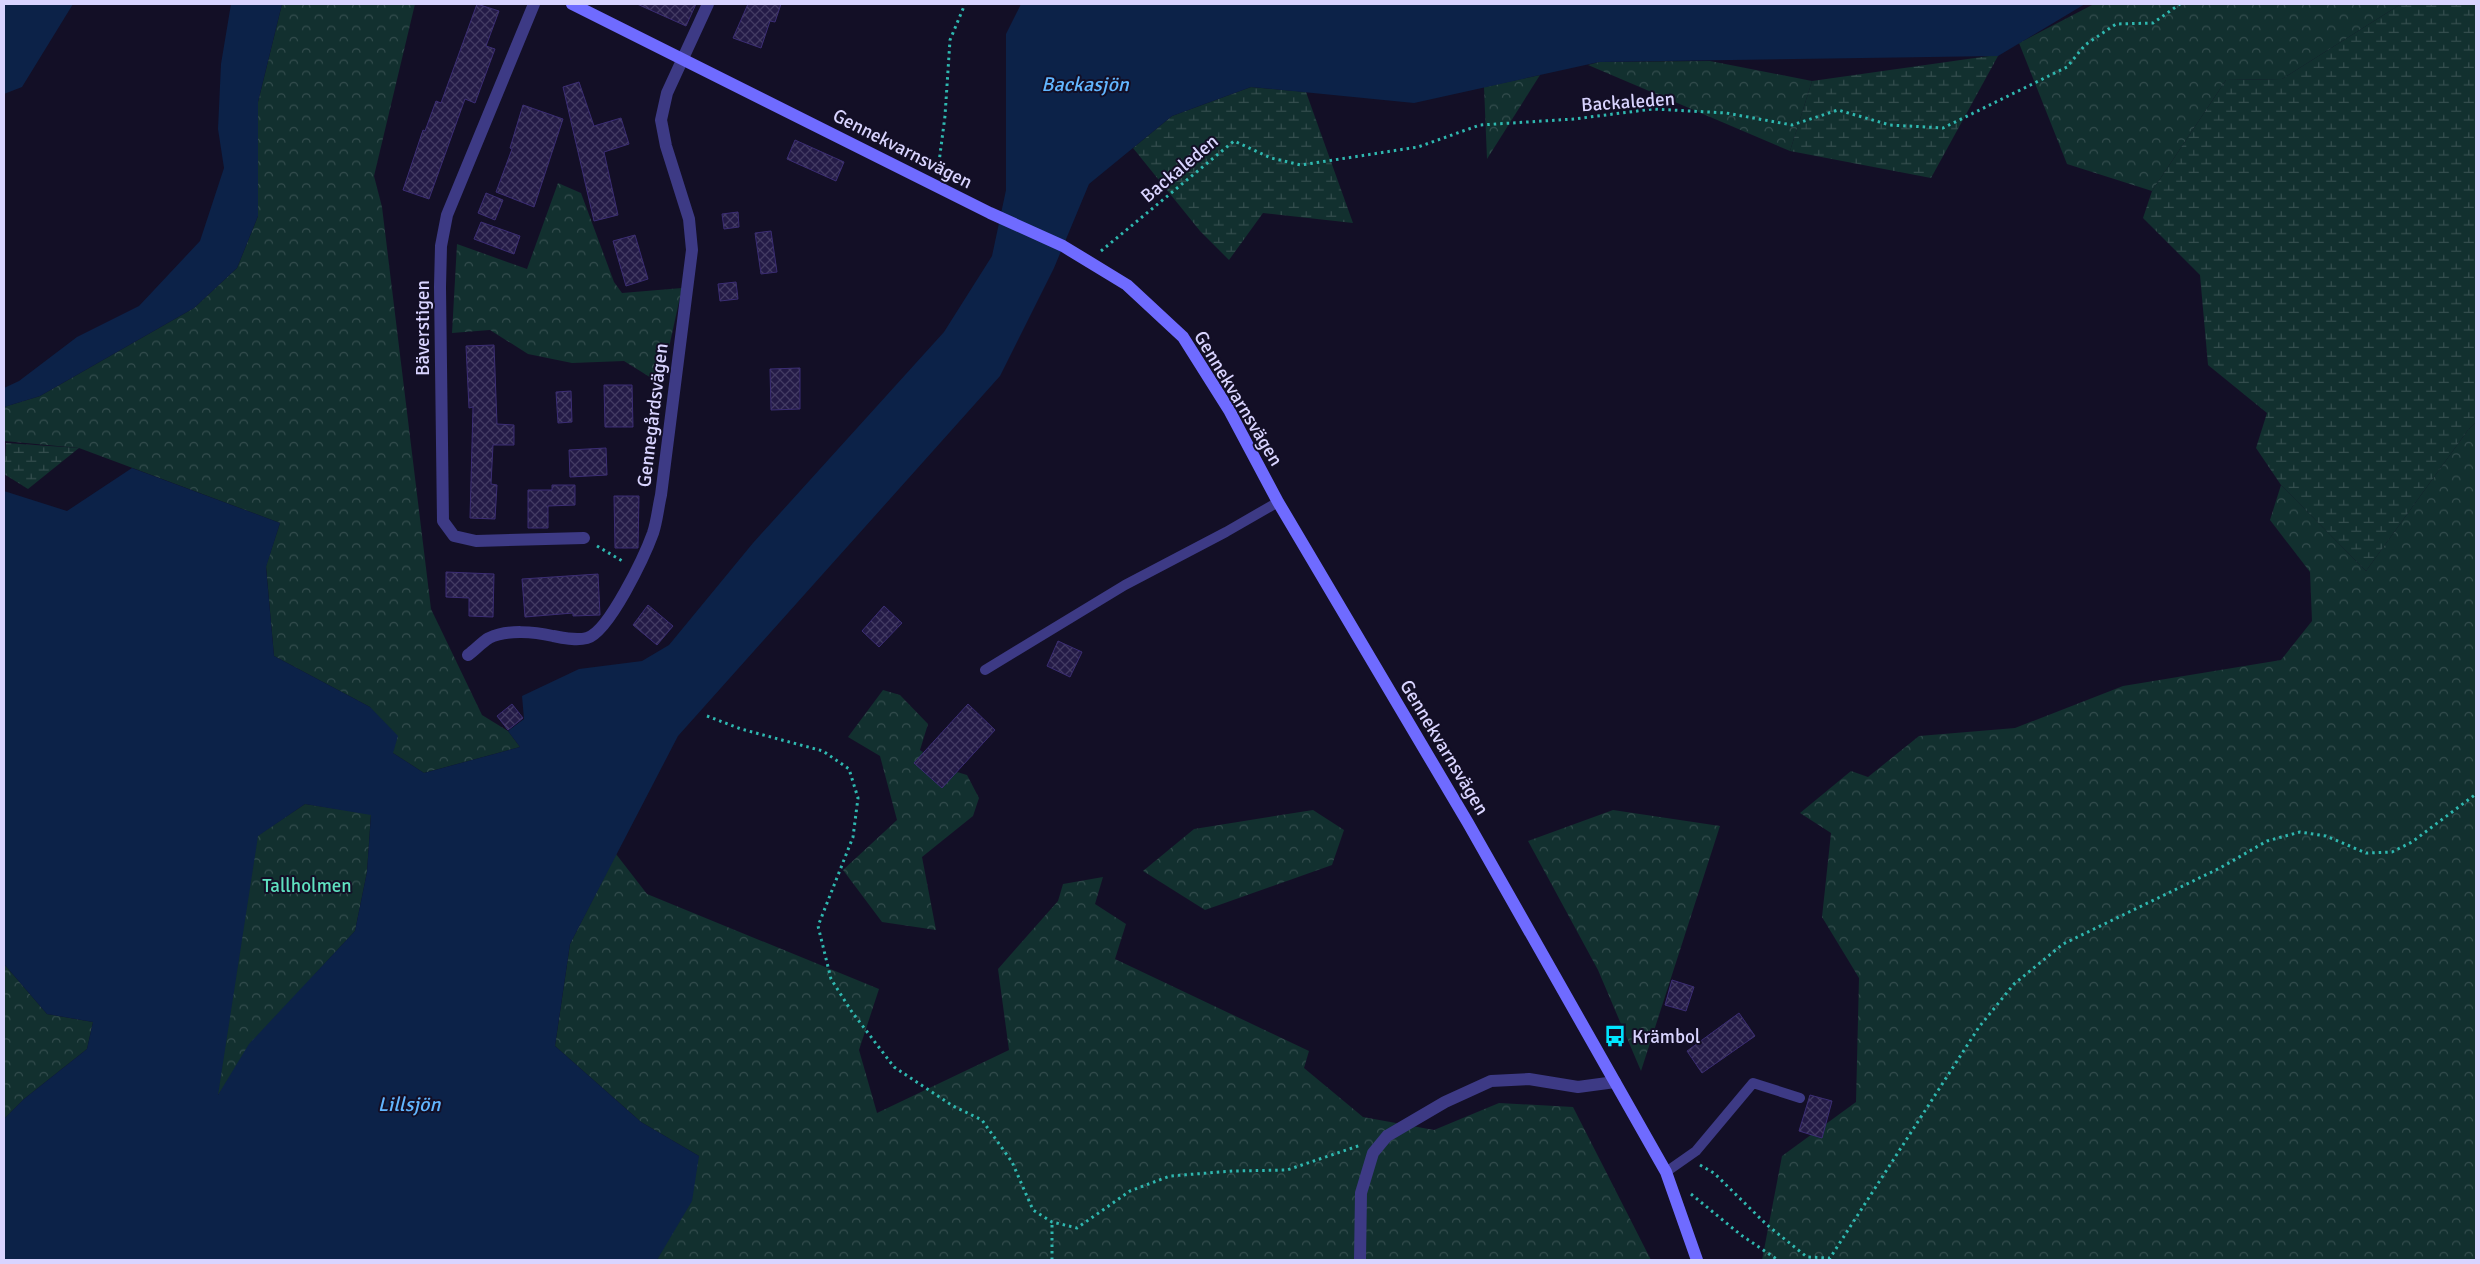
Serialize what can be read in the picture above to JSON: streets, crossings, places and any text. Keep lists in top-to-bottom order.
{
  "streets": {
    "street": ["Gennekvarnsvägen", "Bäverstigen", "Gennegårdsvägen"],
    "path": ["Backaleden"]
  },
  "crossings": [
    ["Backaleden", "Gennekvarnsvägen"],
    ["Gennekvarnsvägen", "Gennegårdsvägen"]
  ],
  "water": ["Backasjön", "Lillsjön"],
  "parks": ["Tallholmen"],
  "places": {
    "bus stop": ["Krämbol"]
  }
}
